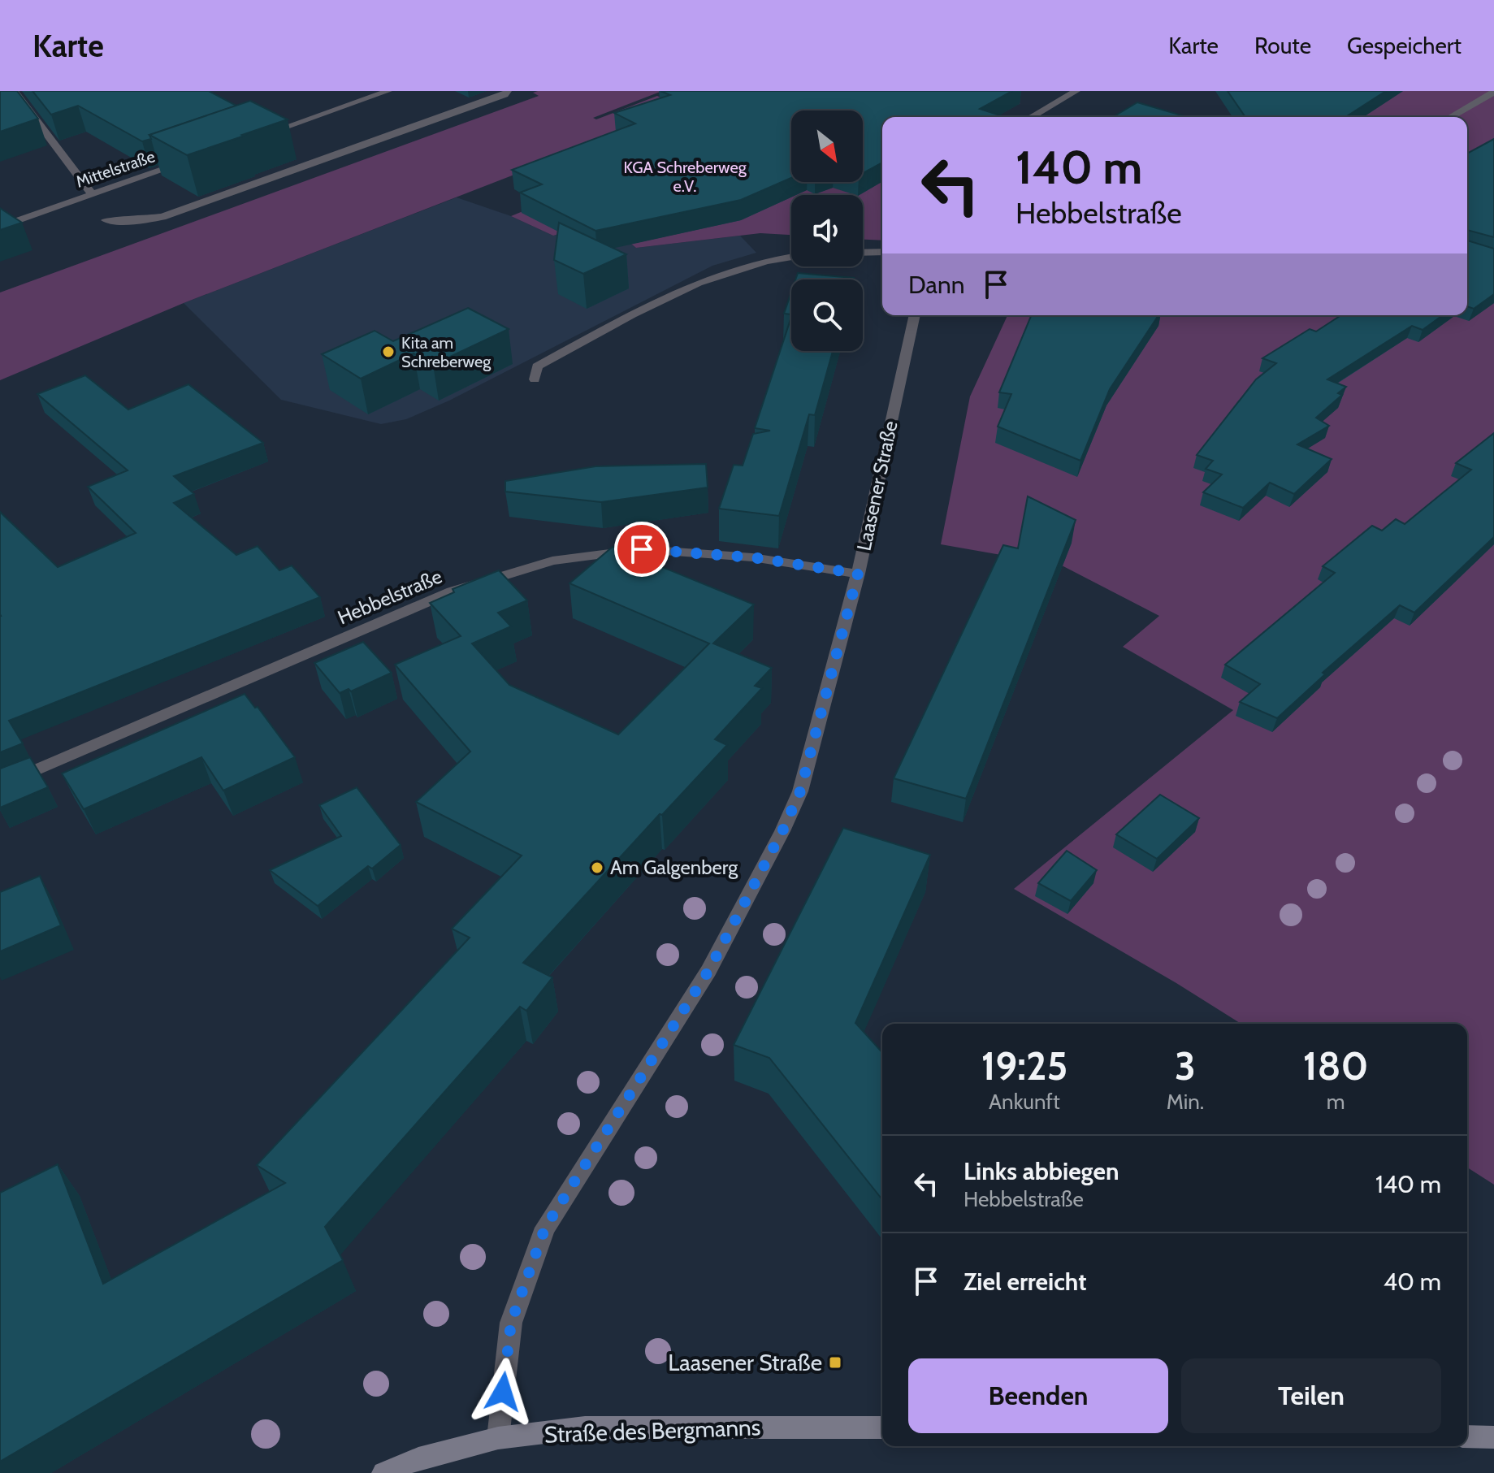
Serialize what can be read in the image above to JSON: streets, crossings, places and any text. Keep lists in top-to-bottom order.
{
  "streets": {
    "main road": ["Straße des Bergmanns"],
    "street": ["Mittelstraße", "Laasener Straße", "Hebbelstraße"]
  },
  "crossings": [
    ["Laasener Straße", "Hebbelstraße"],
    ["Laasener Straße", "Straße des Bergmanns"]
  ],
  "parks": ["KGA Schreberweg e.V."],
  "places": {
    "other": ["Kita am Schreberweg", "Am Galgenberg"],
    "transit": ["Laasener Straße"]
  },
  "north": "bottom right",
  "page": {
    "header": "Karte",
    "nav": ["Karte", "Route", "Gespeichert"],
    "turn": ["140 m", "Hebbelstraße"],
    "then": "Dann",
    "eta": [
      "19:25",
      "Ankunft",
      "3",
      "Min.",
      "180",
      "m"
    ],
    "list": [
      {
        "name": "Links abbiegen",
        "note": "Hebbelstraße",
        "value": "140 m"
      },
      {
        "name": "Ziel erreicht",
        "value": "40 m"
      }
    ],
    "buttons": ["Beenden", "Teilen"]
  }
}
